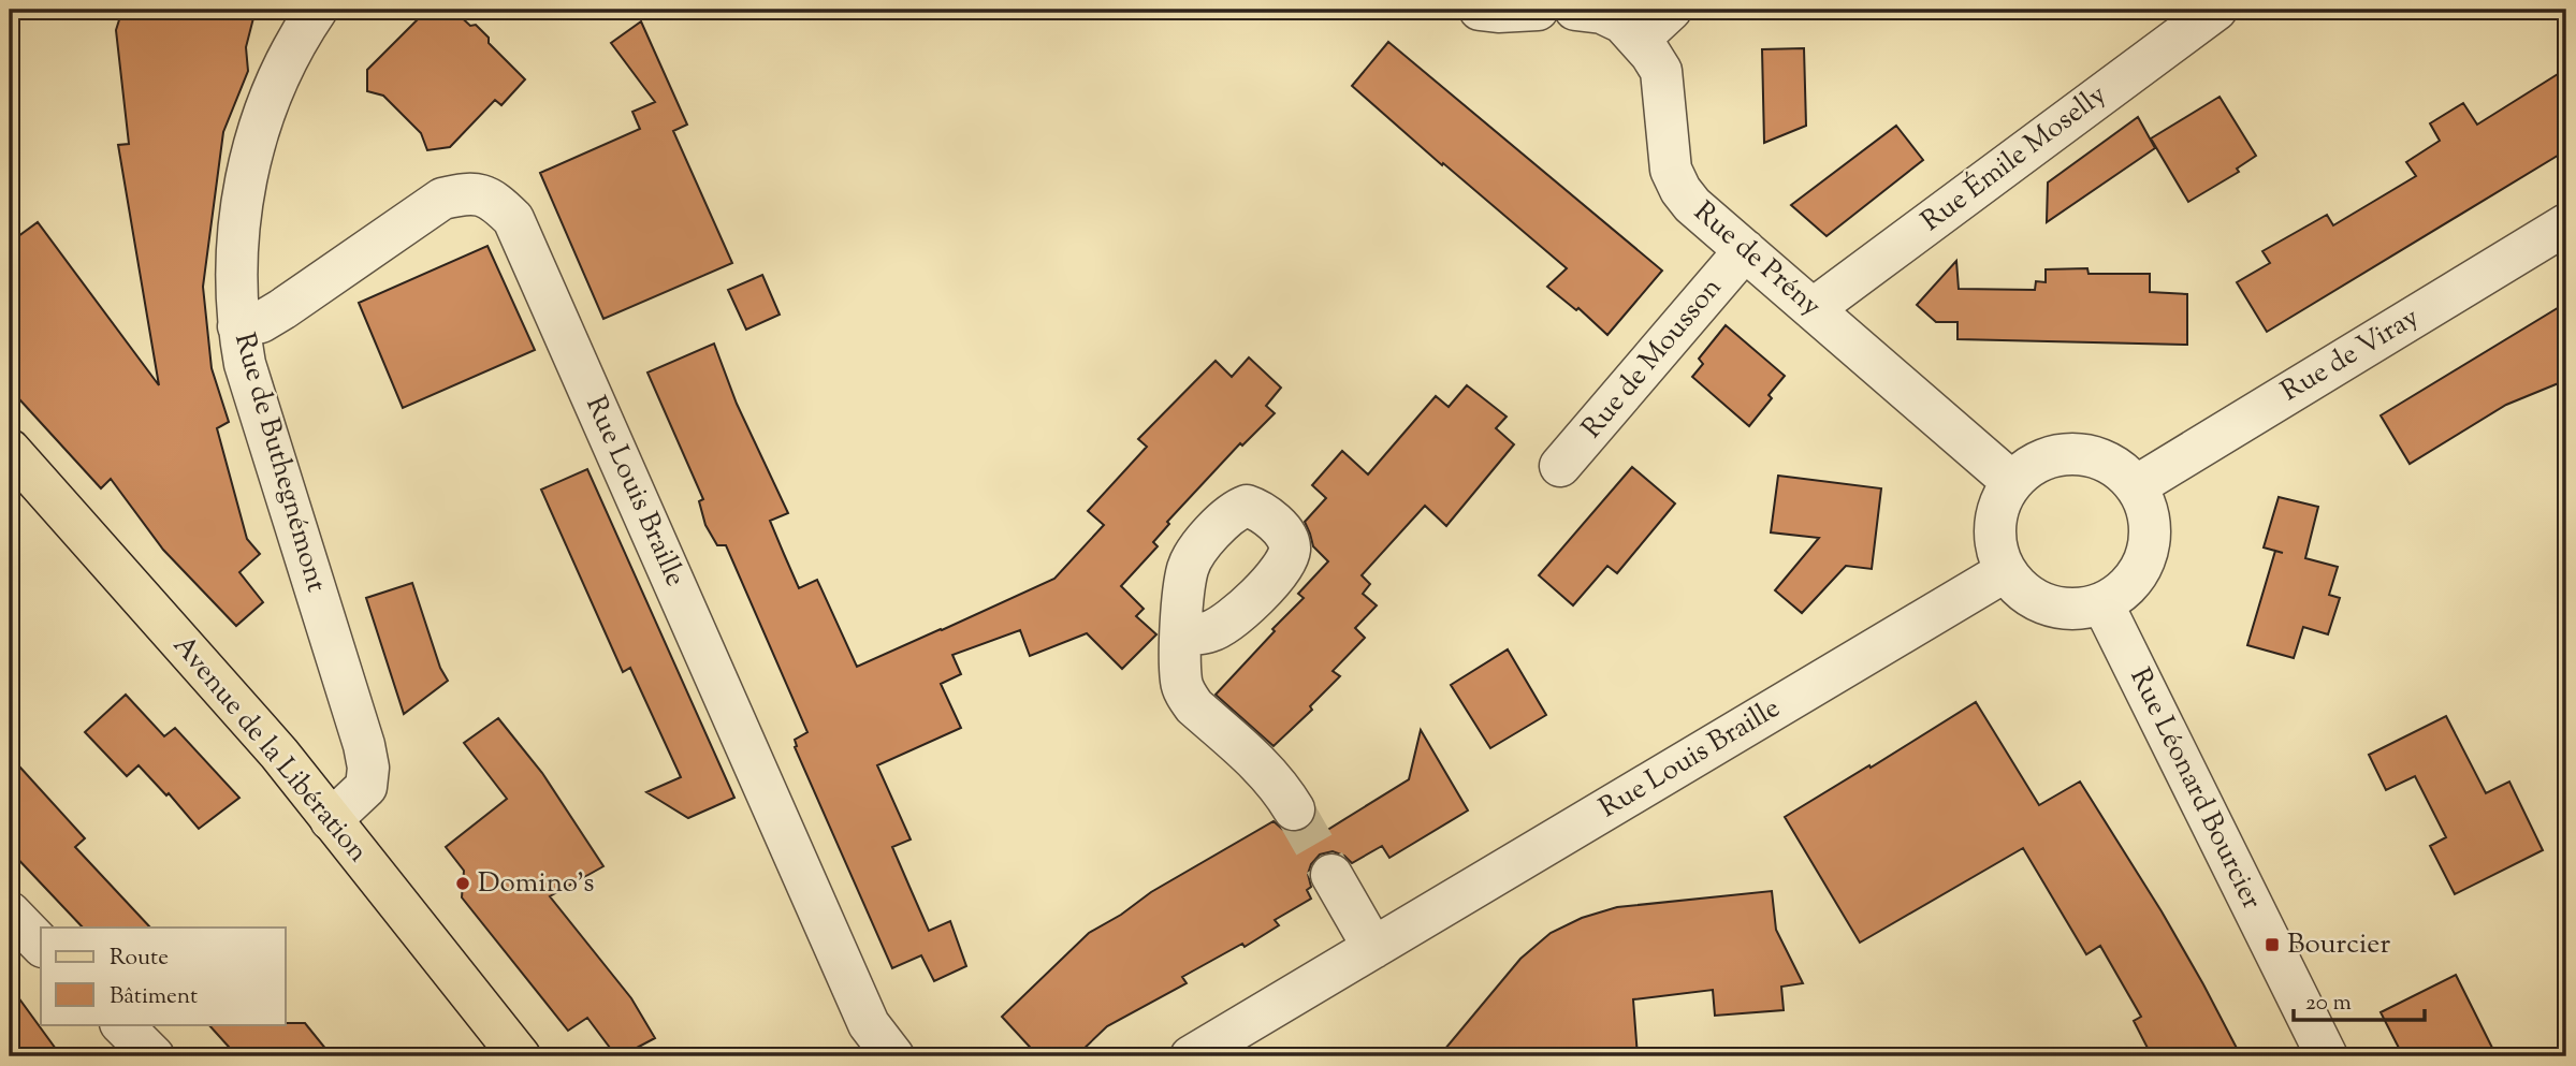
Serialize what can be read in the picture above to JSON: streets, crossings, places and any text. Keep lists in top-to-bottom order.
{
  "streets": {
    "main road": ["Avenue de la Libération"],
    "street": [
      "Rue Émile Moselly",
      "Rue de Prény",
      "Rue de Viray",
      "Rue de Mousson",
      "Rue de Buthegnémont",
      "Rue Louis Braille",
      "Rue Léonard Bourcier"
    ]
  },
  "crossings": [
    ["Rue Émile Moselly", "Rue de Prény"],
    ["Rue de Prény", "Rue de Viray"],
    ["Rue de Prény", "Rue de Mousson"],
    ["Rue de Prény", "Rue Louis Braille"],
    ["Rue de Prény", "Rue Léonard Bourcier"],
    ["Rue de Viray", "Rue Louis Braille"],
    ["Rue de Viray", "Rue Léonard Bourcier"],
    ["Rue de Buthegnémont", "Rue Louis Braille"],
    ["Rue de Buthegnémont", "Avenue de la Libération"],
    ["Rue Louis Braille", "Rue Léonard Bourcier"]
  ],
  "places": {
    "other": ["Domino's"],
    "transit": ["Bourcier"]
  },
  "legend": ["Route", "Bâtiment"],
  "scale_bar": "20 m"
}
